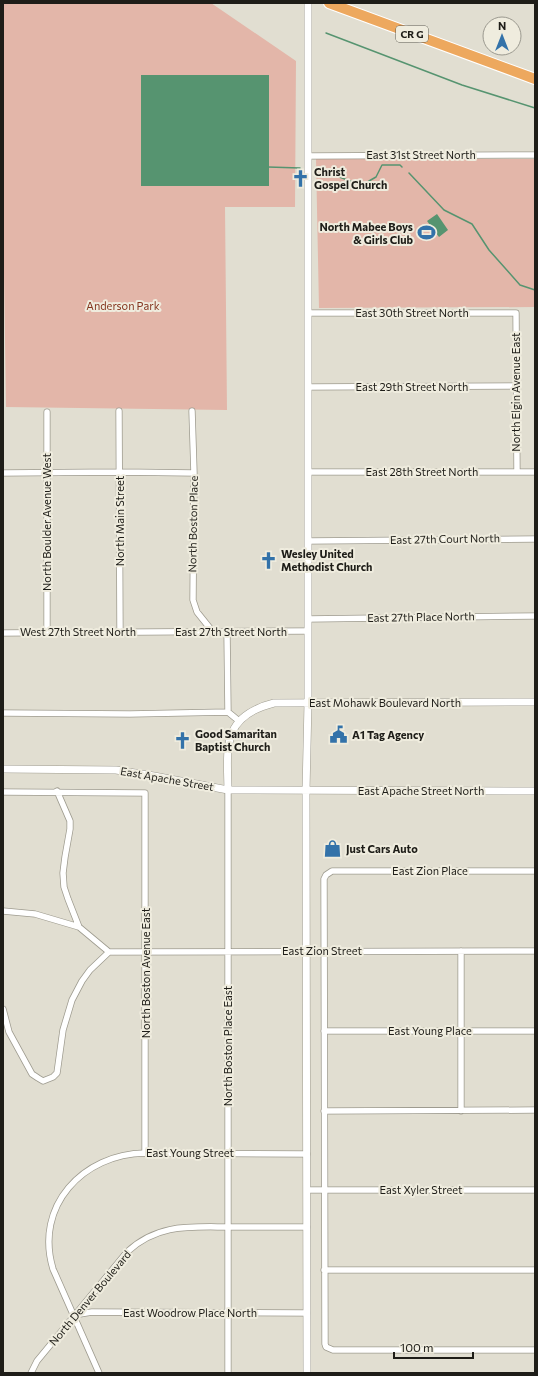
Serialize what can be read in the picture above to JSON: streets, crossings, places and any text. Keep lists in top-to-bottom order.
{
  "streets": {
    "highway": ["CR G"],
    "main road": [
      "East Mohawk Boulevard North",
      "East Apache Street",
      "East Apache Street North",
      "North Boston Place East"
    ],
    "street": [
      "East 31st Street North",
      "East 30th Street North",
      "East 29th Street North",
      "North Elgin Avenue East",
      "East 28th Street North",
      "North Main Street",
      "North Boulder Avenue West",
      "North Boston Place",
      "East 27th Court North",
      "East 27th Place North",
      "West 27th Street North",
      "East 27th Street North",
      "East Zion Place",
      "East Zion Street",
      "North Boston Avenue East",
      "East Young Place",
      "East Young Street",
      "East Xyler Street",
      "North Denver Boulevard",
      "East Woodrow Place North"
    ]
  },
  "crossings": [
    ["East 30th Street North", "North Elgin Avenue East"],
    ["East 29th Street North", "North Elgin Avenue East"],
    ["North Elgin Avenue East", "East 28th Street North"],
    ["North Main Street", "West 27th Street North"],
    ["North Boulder Avenue West", "West 27th Street North"],
    ["North Boston Place", "East 27th Street North"],
    ["West 27th Street North", "East 27th Street North"],
    ["East Mohawk Boulevard North", "North Boston Place East"],
    ["East Apache Street", "East Apache Street North"],
    ["East Apache Street", "North Boston Avenue East"],
    ["East Apache Street", "North Boston Place East"],
    ["East Zion Place", "East Zion Street"],
    ["East Zion Street", "North Boston Avenue East"],
    ["East Zion Street", "North Boston Place East"],
    ["North Boston Avenue East", "East Young Street"],
    ["North Boston Place East", "East Young Street"],
    ["North Boston Place East", "North Denver Boulevard"],
    ["North Boston Place East", "East Woodrow Place North"],
    ["East Young Street", "North Denver Boulevard"],
    ["East Young Street", "East Woodrow Place North"],
    ["North Denver Boulevard", "East Woodrow Place North"]
  ],
  "parks": ["Anderson Park"],
  "places": {
    "church": ["Christ Gospel Church", "Wesley United Methodist Church", "Good Samaritan Baptist Church"],
    "sports": ["North Mabee Boys & Girls Club"],
    "public building": ["A1 Tag Agency"],
    "shop": ["Just Cars Auto"]
  },
  "scale_bar": "100 m",
  "north": "top"
}
